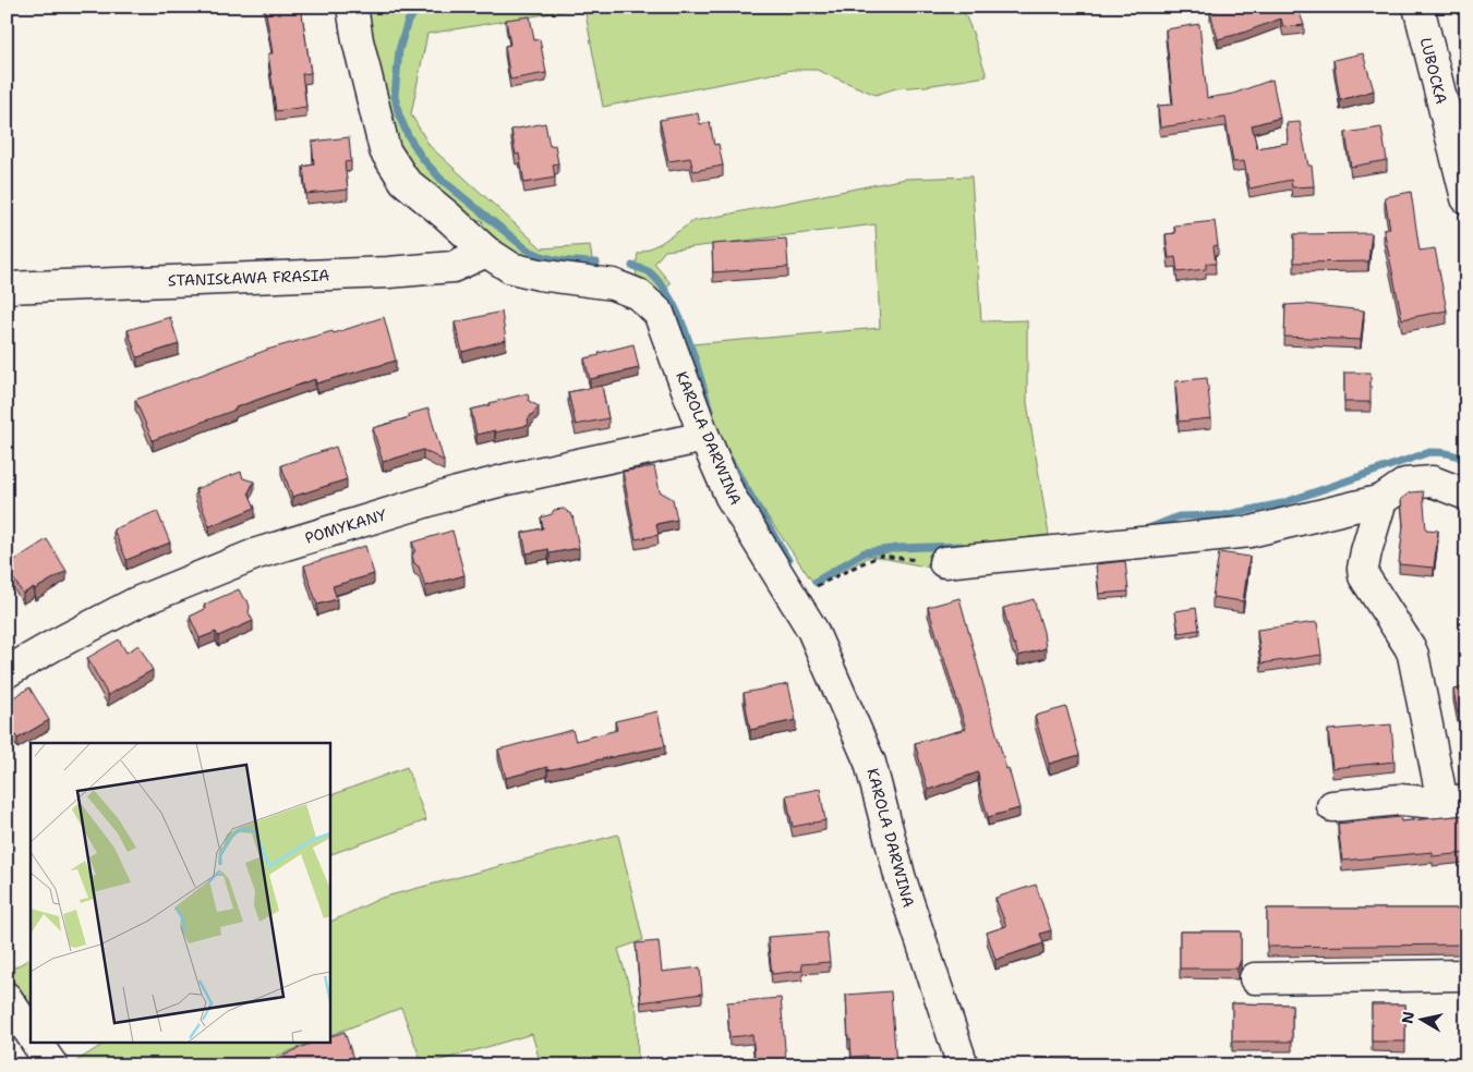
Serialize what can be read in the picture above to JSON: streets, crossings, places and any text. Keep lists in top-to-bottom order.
{
  "streets": {
    "street": [
      "LUBOCKA",
      "STANISŁAWA FRASIA",
      "KAROLA DARWINA",
      "POMYKANY"
    ]
  },
  "crossings": [
    ["STANISŁAWA FRASIA", "KAROLA DARWINA"],
    ["KAROLA DARWINA", "POMYKANY"]
  ],
  "north": "left"
}
